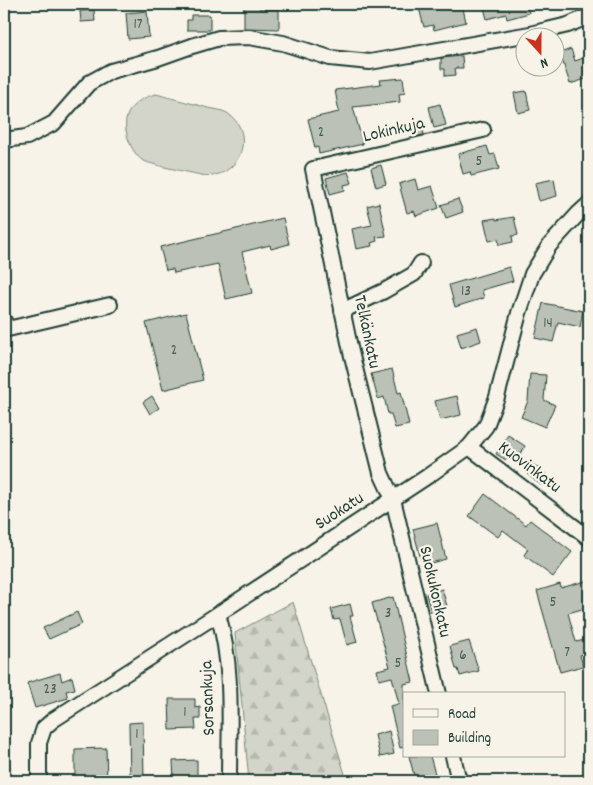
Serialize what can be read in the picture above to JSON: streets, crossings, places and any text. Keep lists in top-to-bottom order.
{
  "streets": {
    "street": [
      "Lokinkuja",
      "Telkänkatu",
      "Kuovinkatu",
      "Suokatu",
      "Suokukonkatu",
      "Sorsankuja"
    ]
  },
  "crossings": [
    ["Lokinkuja", "Telkänkatu"],
    ["Telkänkatu", "Suokatu"],
    ["Telkänkatu", "Suokukonkatu"],
    ["Kuovinkatu", "Suokatu"],
    ["Suokatu", "Suokukonkatu"],
    ["Suokatu", "Sorsankuja"]
  ],
  "house_numbers": [
    "17",
    "2",
    "5",
    "13",
    "14",
    "2",
    "5",
    "3",
    "7",
    "6",
    "5",
    "23",
    "1",
    "1"
  ],
  "legend": ["Road", "Building"],
  "north": "bottom"
}
